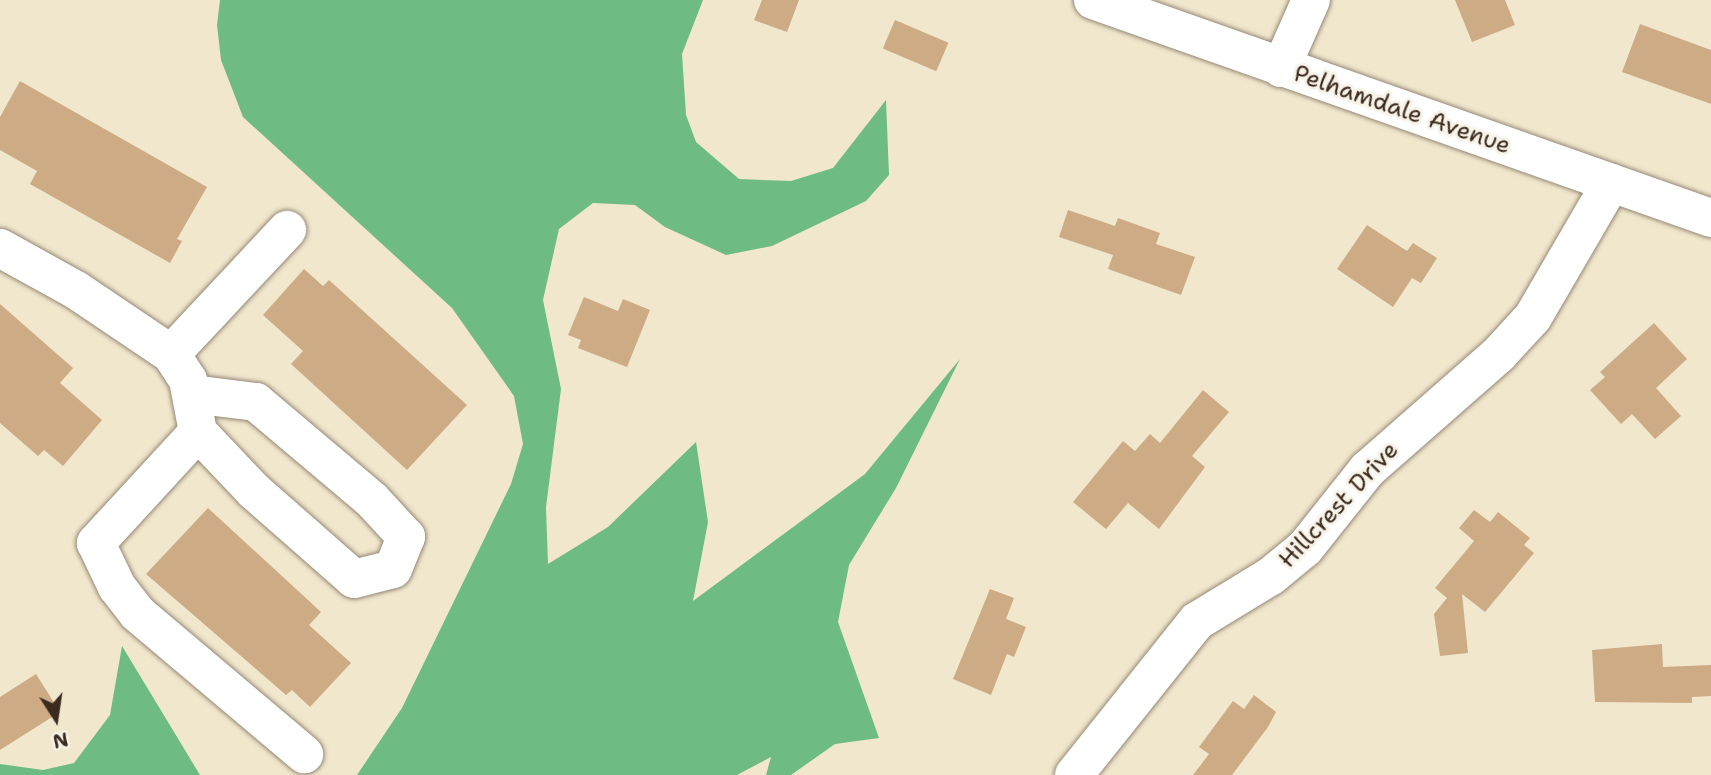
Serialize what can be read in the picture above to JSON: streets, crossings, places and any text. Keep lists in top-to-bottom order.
{
  "streets": {
    "street": ["Pelhamdale Avenue", "Hillcrest Drive"]
  },
  "crossings": [
    ["Pelhamdale Avenue", "Hillcrest Drive"]
  ],
  "north": "bottom"
}
